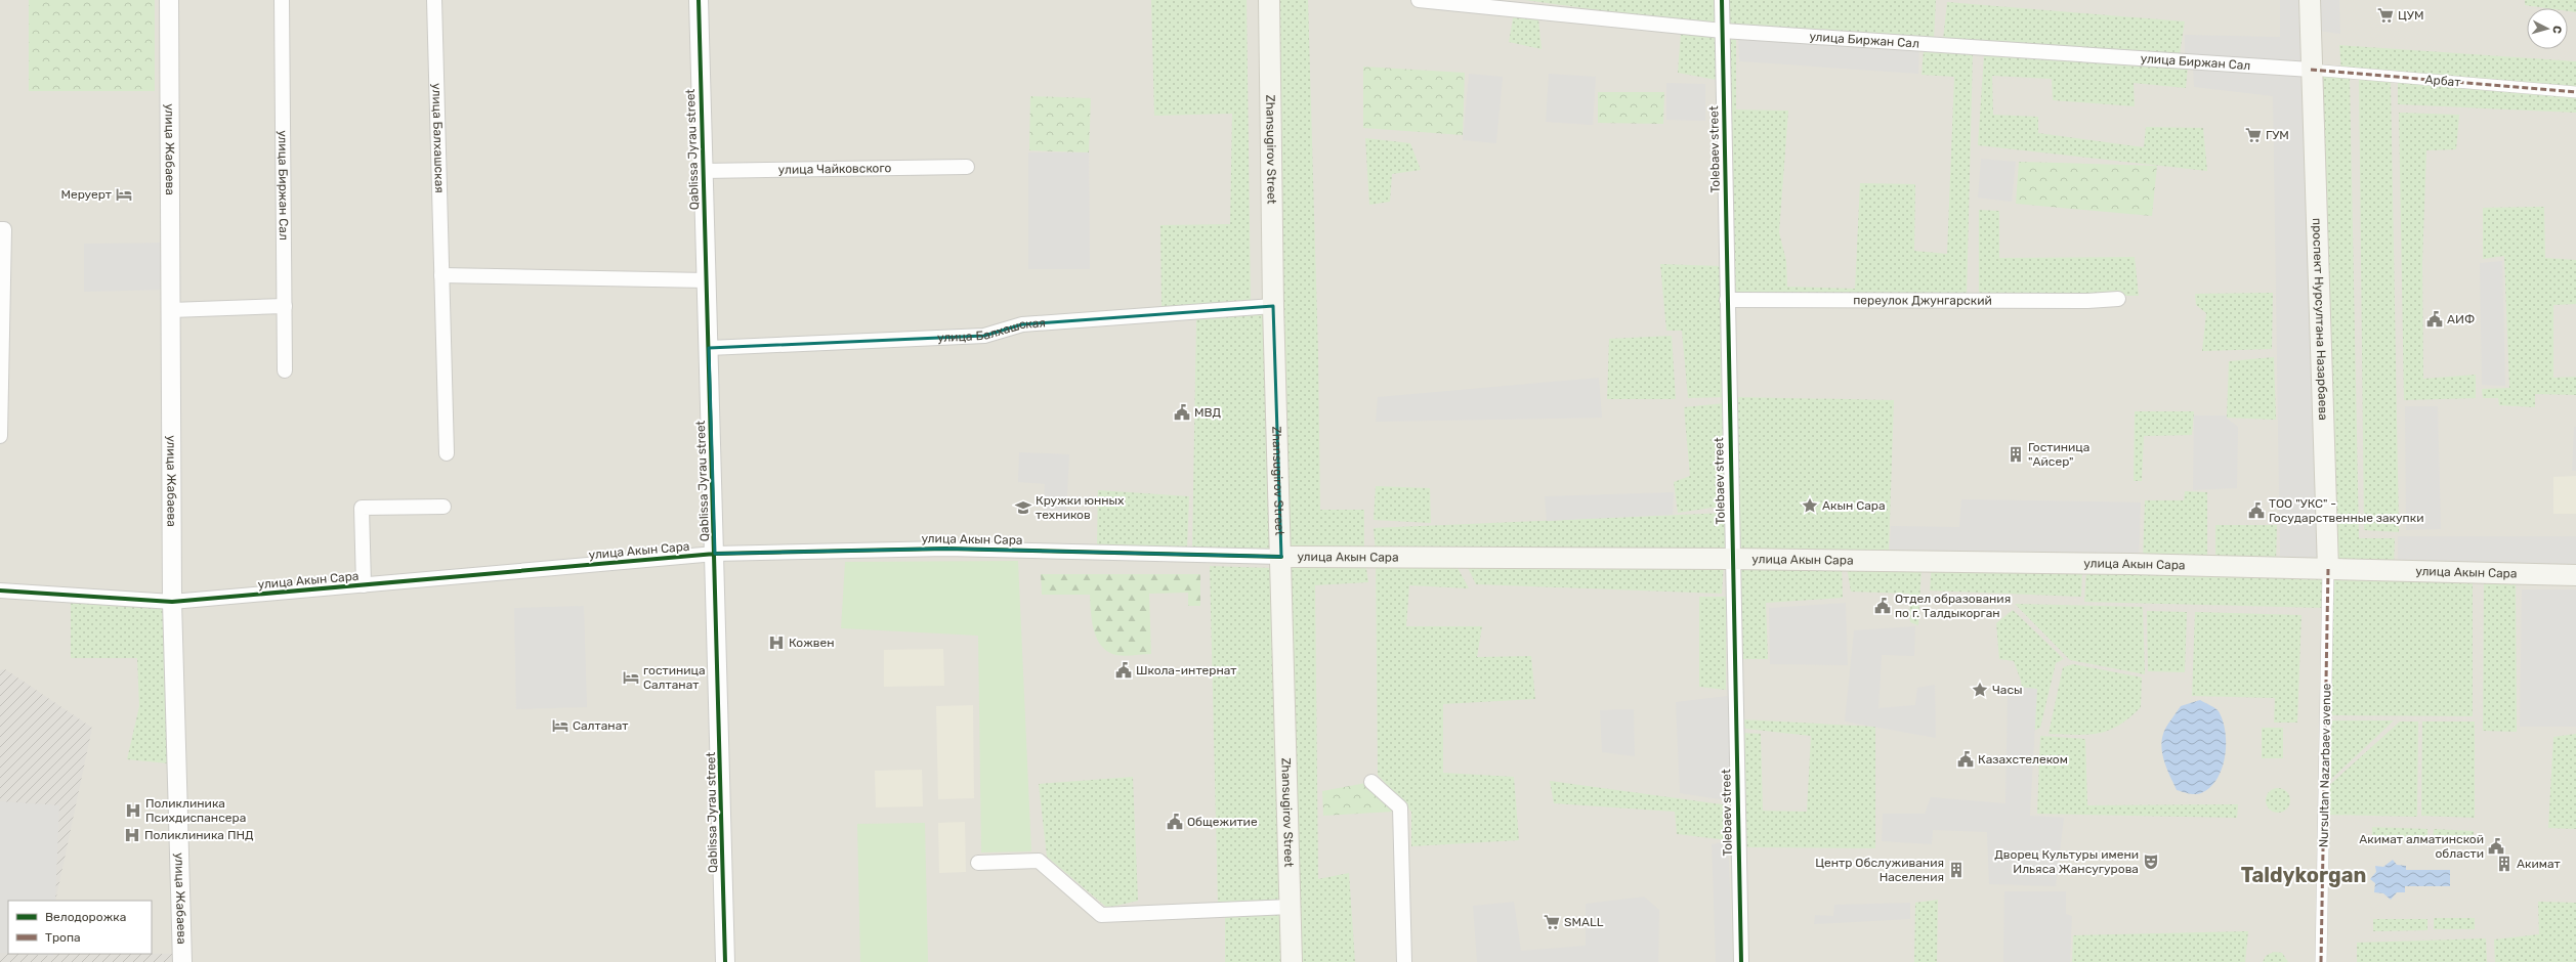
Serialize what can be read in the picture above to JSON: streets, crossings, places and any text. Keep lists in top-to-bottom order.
{
  "streets": {
    "main road": ["Zhansugirov Street", "проспект Нурсултана Назарбаева", "улица Акын Сара"],
    "street": [
      "улица Биржан Сал",
      "Арбат",
      "улица Балхашская",
      "улица Жабаева",
      "Qablissa Jyrau street",
      "Tolebaev street",
      "улица Чайковского",
      "переулок Джунгарский",
      "Nursultan Nazarbaev avenue"
    ]
  },
  "crossings": [
    ["улица Биржан Сал", "Арбат"],
    ["улица Биржан Сал", "Tolebaev street"],
    ["улица Биржан Сал", "проспект Нурсултана Назарбаева"],
    ["Арбат", "проспект Нурсултана Назарбаева"],
    ["улица Балхашская", "Qablissa Jyrau street"],
    ["улица Балхашская", "Zhansugirov Street"],
    ["улица Жабаева", "улица Акын Сара"],
    ["Qablissa Jyrau street", "улица Чайковского"],
    ["Qablissa Jyrau street", "улица Акын Сара"],
    ["Zhansugirov Street", "улица Акын Сара"],
    ["Tolebaev street", "переулок Джунгарский"],
    ["Tolebaev street", "улица Акын Сара"],
    ["проспект Нурсултана Назарбаева", "улица Акын Сара"],
    ["проспект Нурсултана Назарбаева", "Nursultan Nazarbaev avenue"],
    ["улица Акын Сара", "Nursultan Nazarbaev avenue"]
  ],
  "districts": ["Taldykorgan"],
  "places": {
    "supermarket": ["ЦУМ", "ГУМ", "SMALL"],
    "hotel": ["Меруерт", "гостиница Салтанат", "Салтанат"],
    "public building": [
      "АИФ",
      "МВД",
      "ТОО \"УКС\" - Государственные закупки",
      "Отдел образования по г. Талдыкорган",
      "Школа-интернат",
      "Казахстелеком",
      "Общежитие",
      "Акимат алматинской области"
    ],
    "building": ["Гостиница \"Айсер\"", "Акимат", "Центр Обслуживания Населения"],
    "place": ["Акын Сара", "Часы"],
    "school or university": ["Кружки юнных техников"],
    "hospital": ["Кожвен", "Поликлиника Психдиспансера", "Поликлиника ПНД"],
    "theatre": ["Дворец Культуры имени Ильяса Жансугурова"]
  },
  "legend": ["Велодорожка", "Тропа"],
  "north": "right"
}
